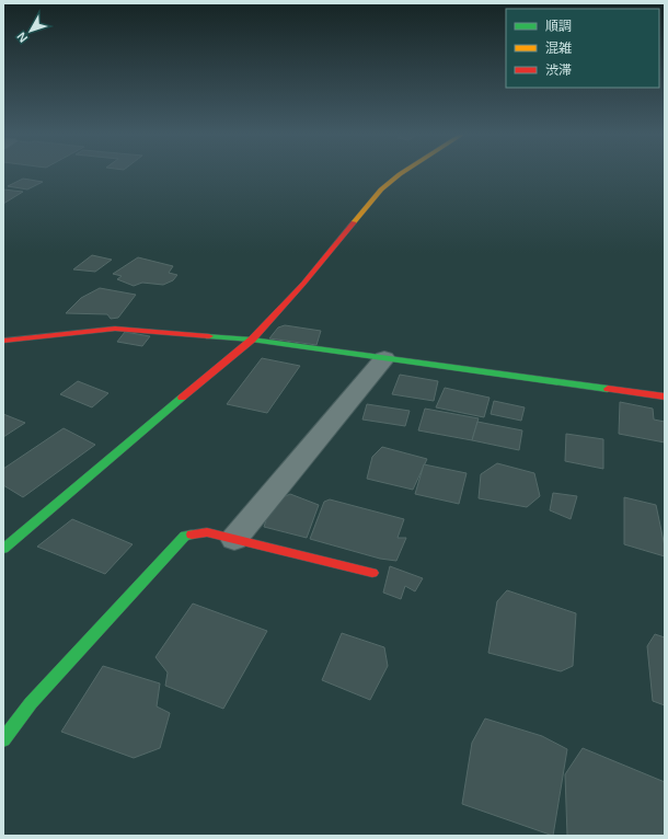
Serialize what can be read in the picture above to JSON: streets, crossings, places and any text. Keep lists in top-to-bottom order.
{
  "legend": ["順調", "混雑", "渋滞"],
  "north": "bottom left"
}
